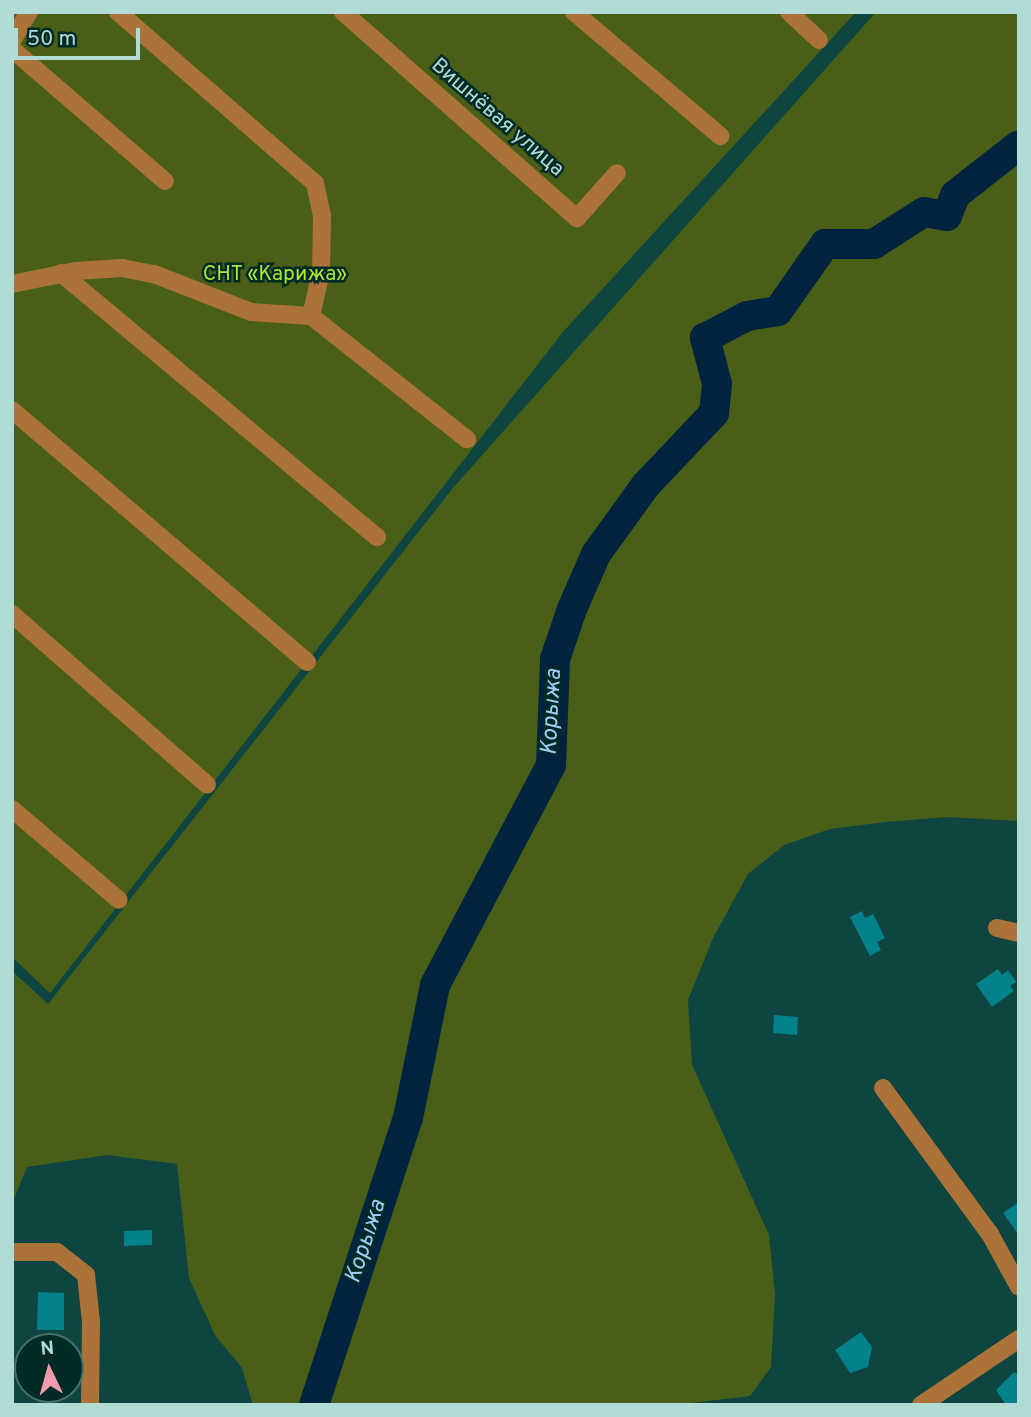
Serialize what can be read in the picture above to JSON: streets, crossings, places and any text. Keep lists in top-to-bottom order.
{
  "streets": {
    "street": ["Вишнёвая улица"]
  },
  "water": ["Корыжа"],
  "parks": ["СНТ «Карижа»"],
  "scale_bar": "50 m",
  "north": "top"
}
